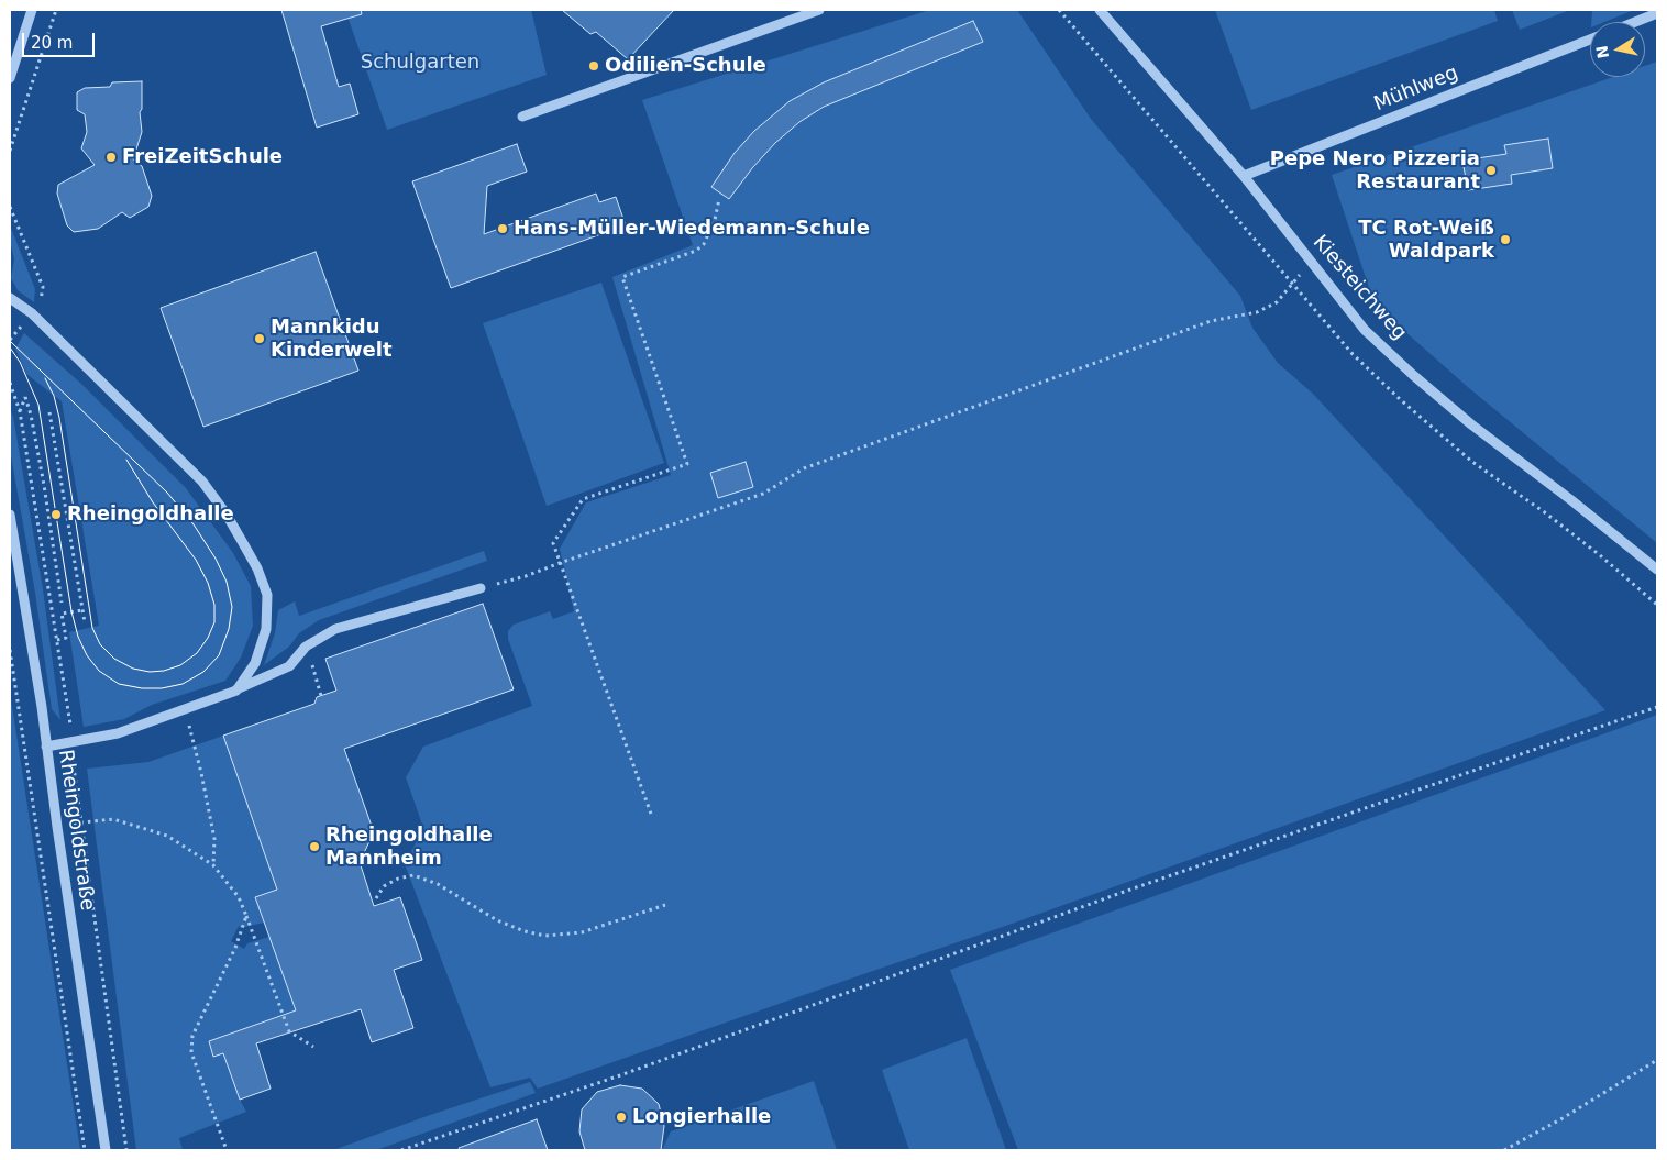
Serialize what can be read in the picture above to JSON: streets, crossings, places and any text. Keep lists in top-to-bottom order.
{
  "streets": {
    "street": ["Mühlweg", "Kiesteichweg", "Rheingoldstraße"]
  },
  "crossings": [
    ["Mühlweg", "Kiesteichweg"]
  ],
  "parks": ["Schulgarten"],
  "places": [
    "Odilien-Schule",
    "FreiZeitSchule",
    "Pepe Nero Pizzeria Restaurant",
    "Hans-Müller-Wiedemann-Schule",
    "TC Rot-Weiß Waldpark",
    "Mannkidu Kinderwelt",
    "Rheingoldhalle",
    "Rheingoldhalle Mannheim",
    "Longierhalle"
  ],
  "scale_bar": "20 m",
  "north": "left"
}
